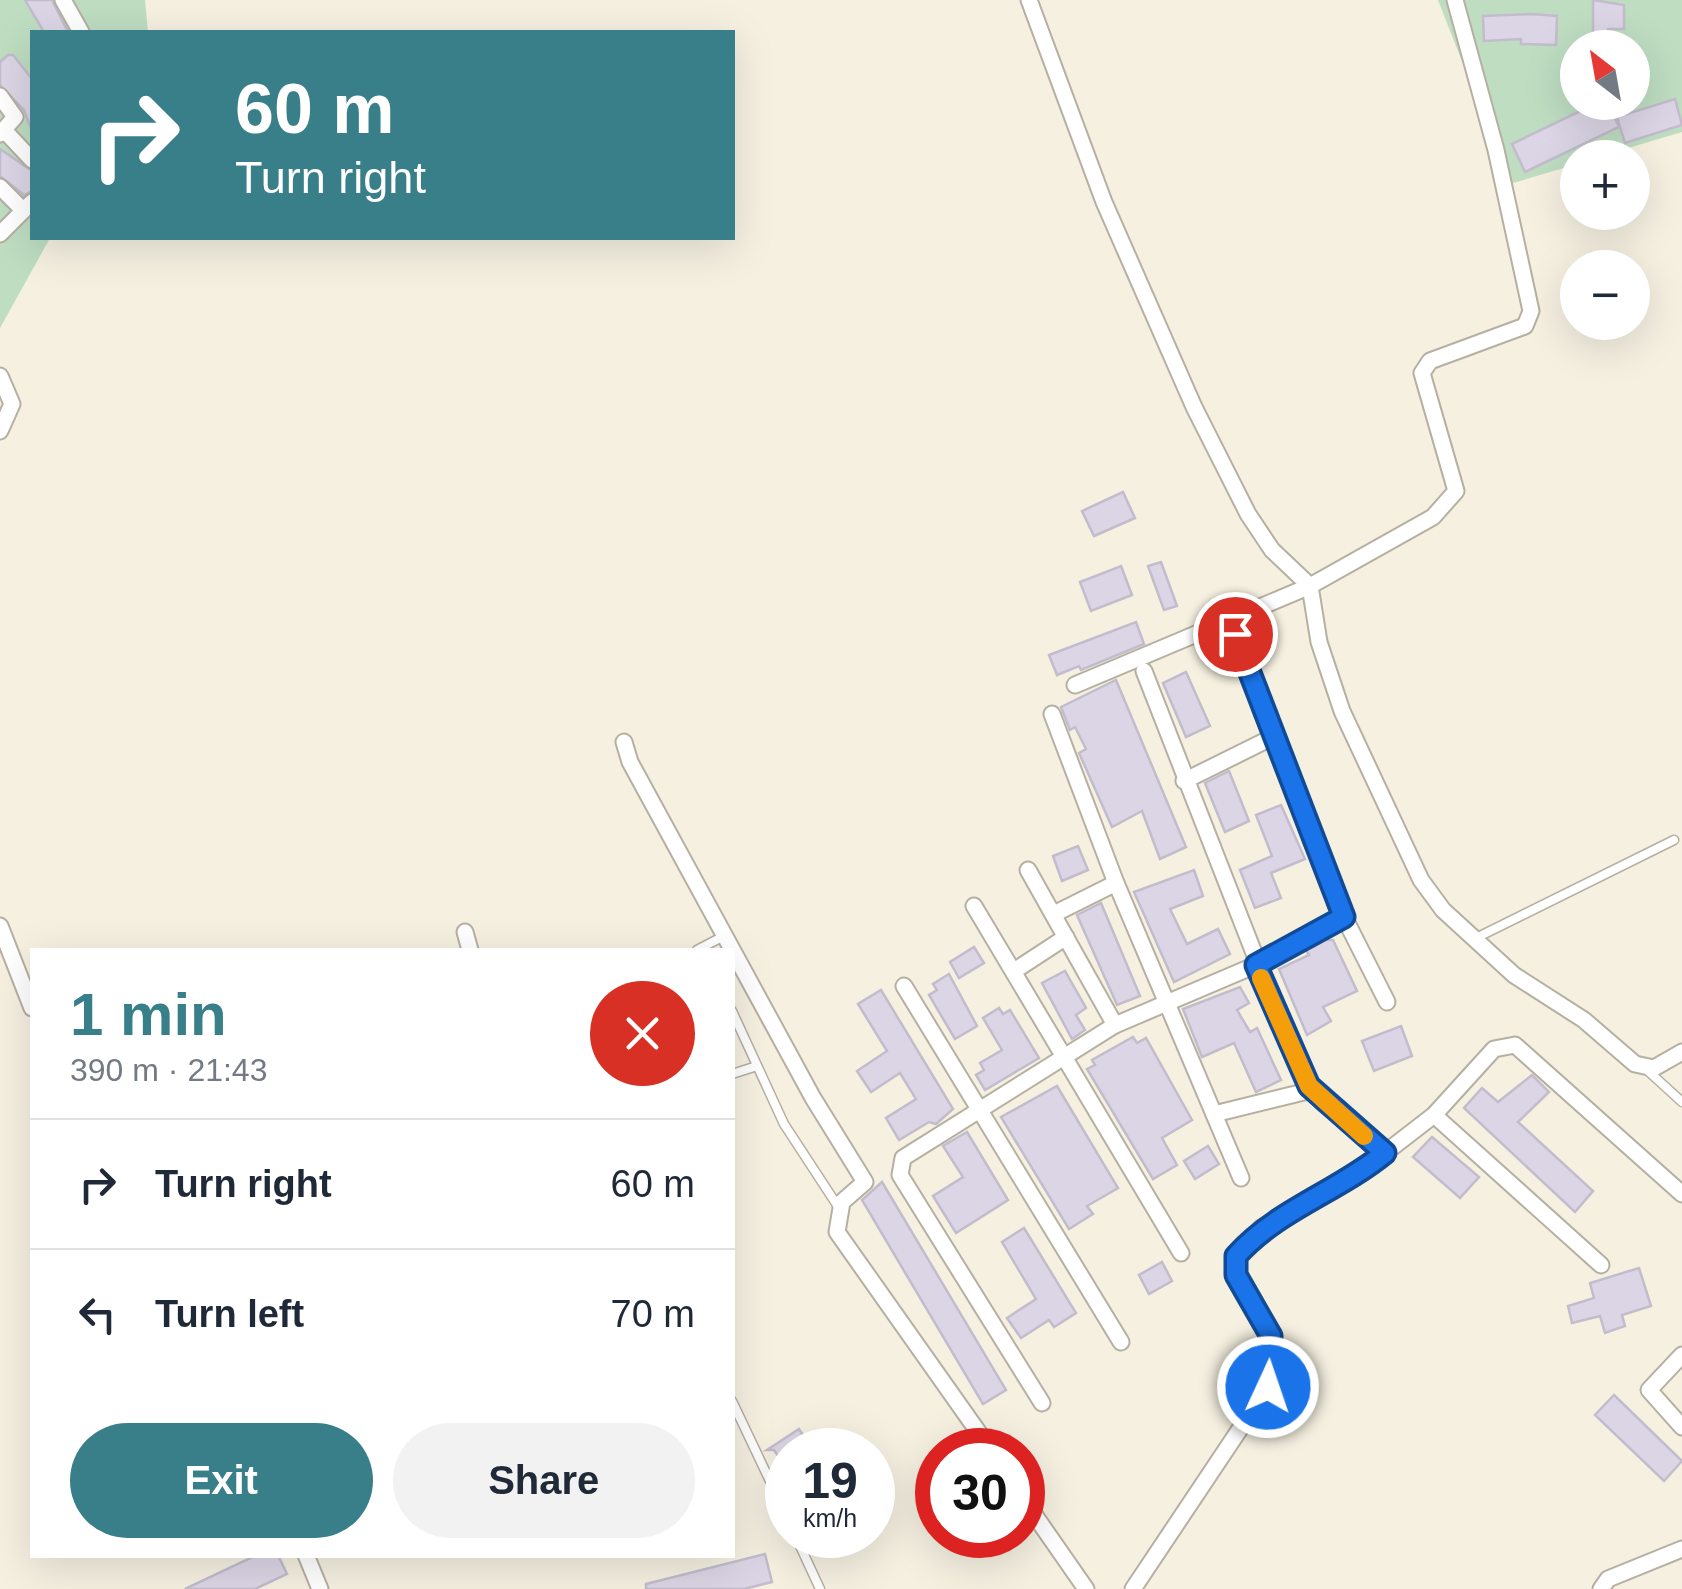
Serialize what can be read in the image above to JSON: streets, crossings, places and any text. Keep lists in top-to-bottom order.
{
  "north": "top left",
  "page": {
    "map_buttons": ["+", "−"],
    "turn": ["60 m", "Turn right"],
    "heading": ["1 min", "390 m · 21:43"],
    "list": [
      {
        "name": "Turn right",
        "value": "60 m"
      },
      {
        "name": "Turn left",
        "value": "70 m"
      }
    ],
    "buttons": ["Exit", "Share"],
    "speed": "19 km/h",
    "limit": "30"
  }
}
